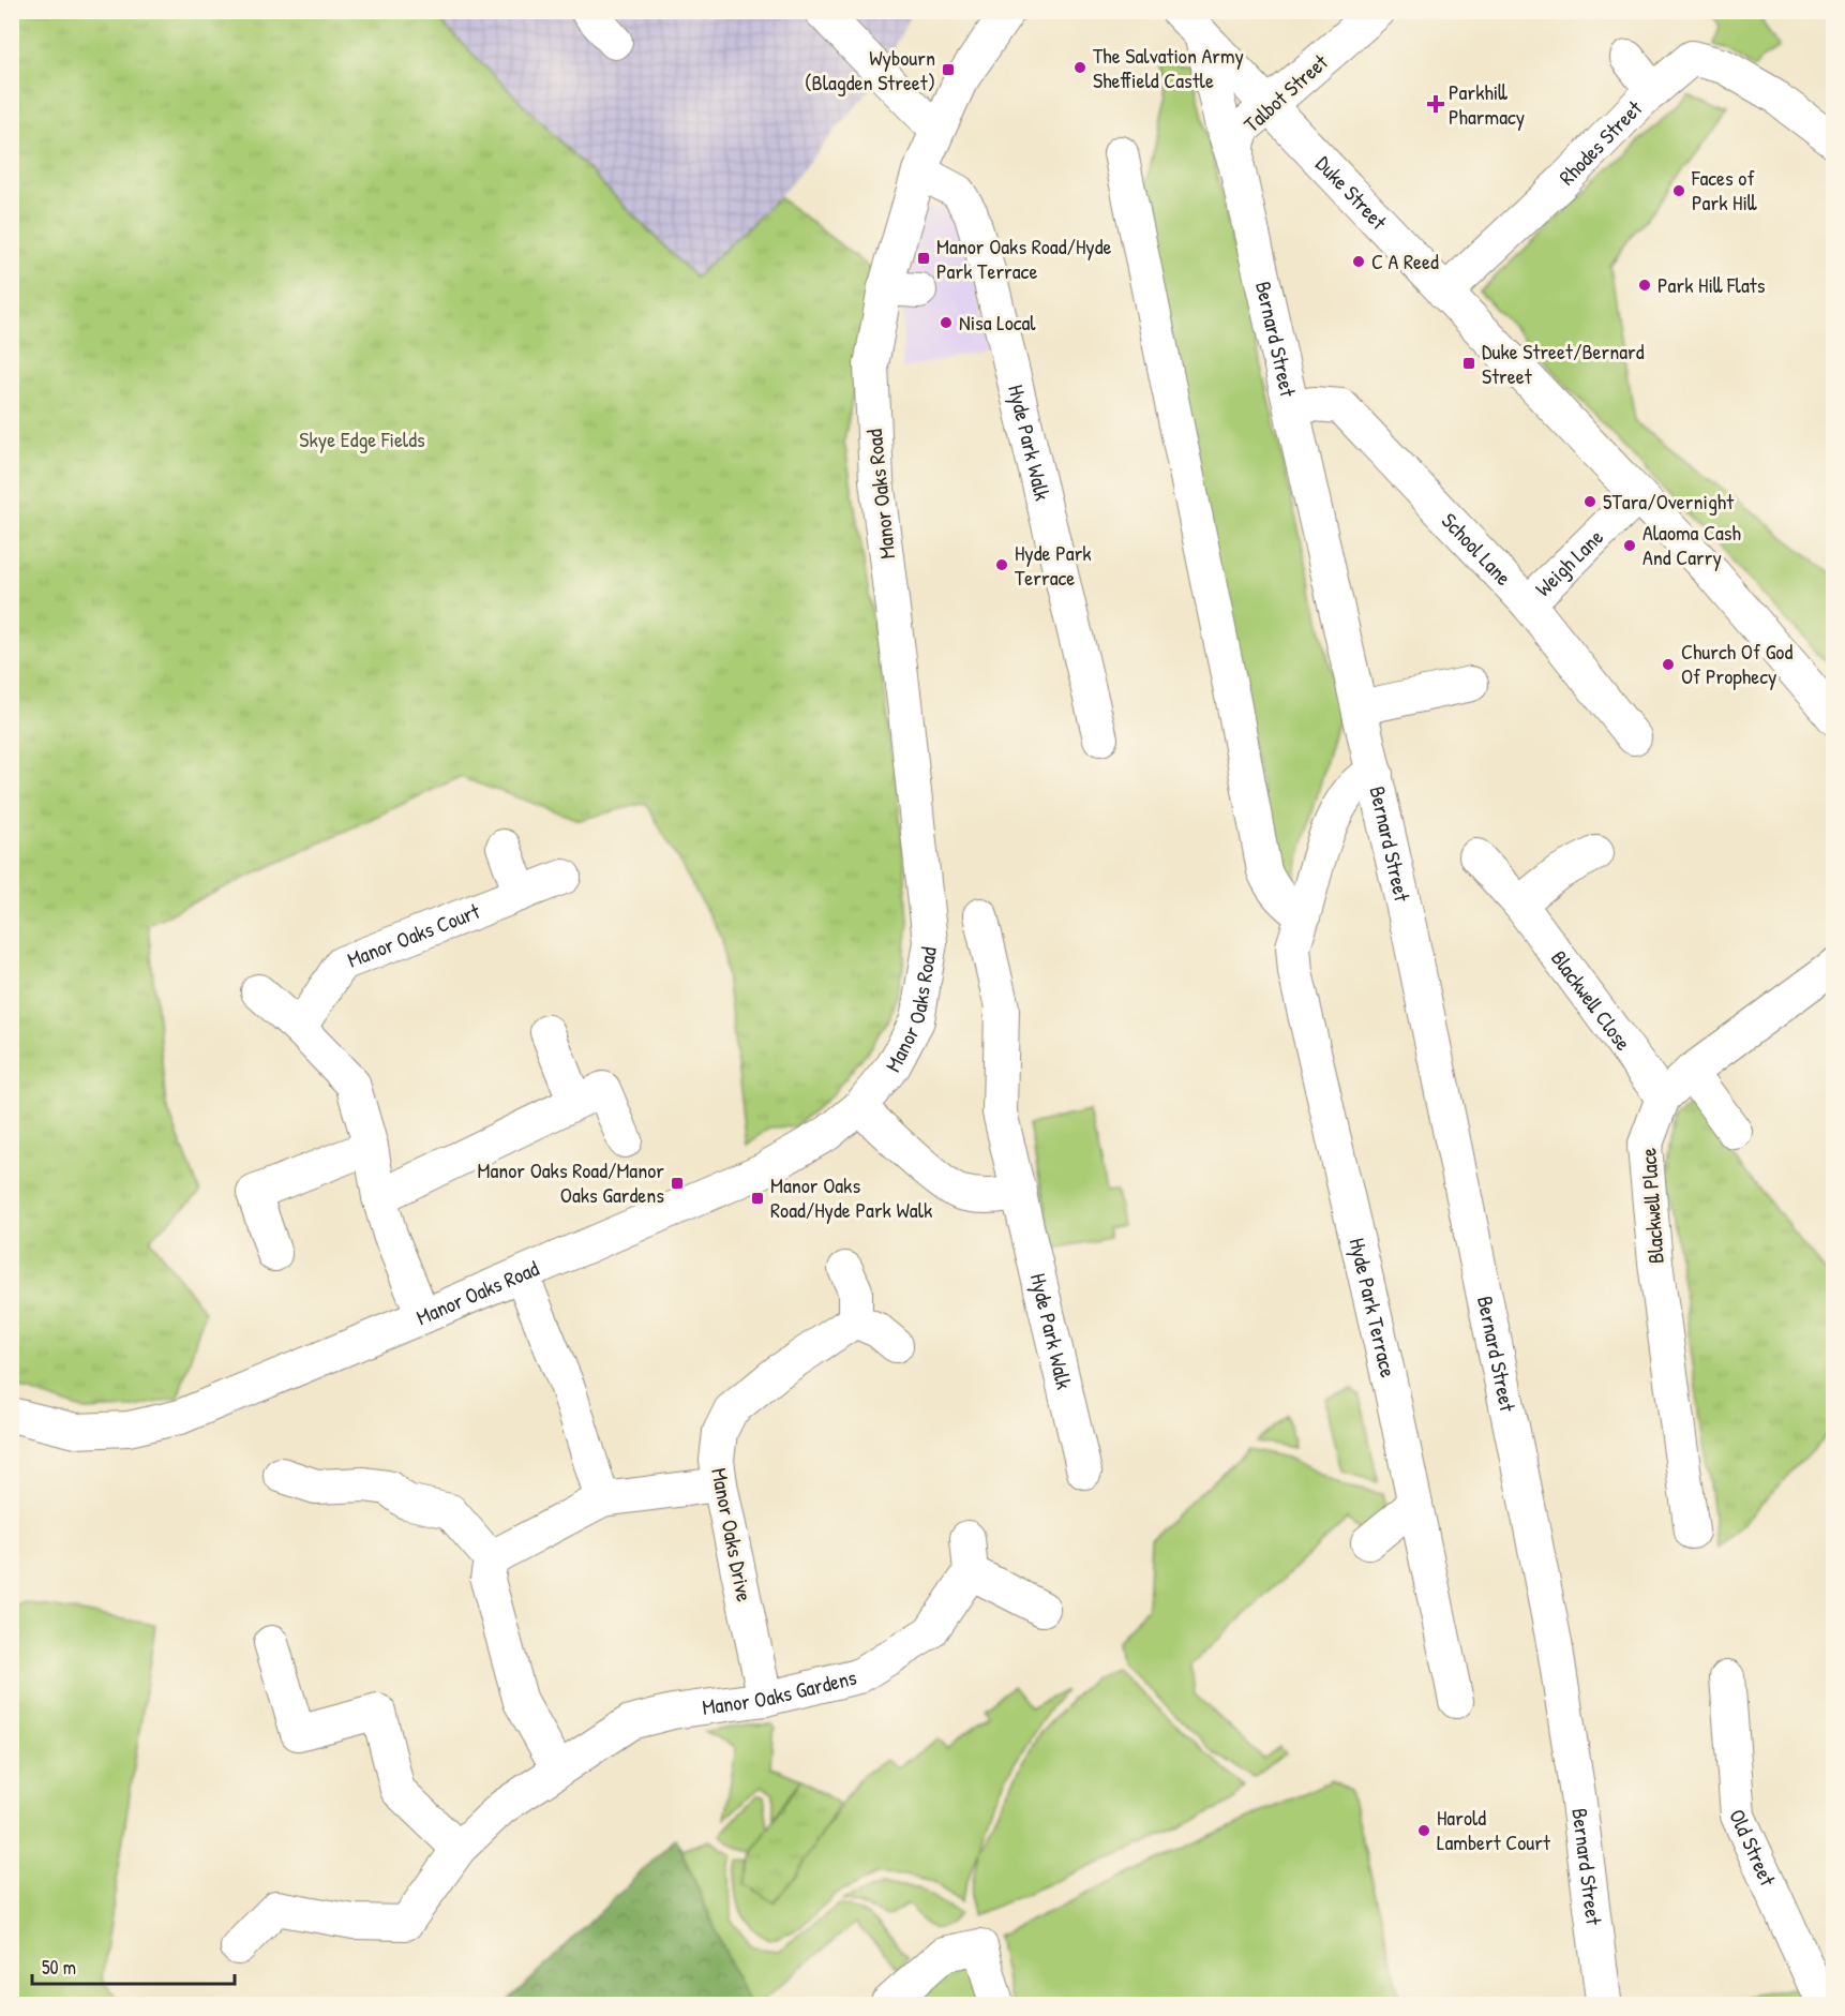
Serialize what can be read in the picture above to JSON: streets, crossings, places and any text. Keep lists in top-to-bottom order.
{
  "streets": {
    "main road": ["Talbot Street", "Duke Street", "Bernard Street"],
    "street": [
      "Rhodes Street",
      "Hyde Park Walk",
      "Manor Oaks Road",
      "School Lane",
      "Weigh Lane",
      "Manor Oaks Court",
      "Blackwell Close",
      "Blackwell Place",
      "Hyde Park Terrace",
      "Manor Oaks Drive",
      "Manor Oaks Gardens",
      "Old Street"
    ]
  },
  "crossings": [
    ["Talbot Street", "Duke Street"],
    ["Talbot Street", "Bernard Street"],
    ["Rhodes Street", "Duke Street"],
    ["Duke Street", "Weigh Lane"],
    ["Bernard Street", "School Lane"],
    ["Bernard Street", "Hyde Park Terrace"],
    ["Hyde Park Walk", "Manor Oaks Road"],
    ["School Lane", "Weigh Lane"],
    ["Blackwell Close", "Blackwell Place"],
    ["Manor Oaks Drive", "Manor Oaks Gardens"]
  ],
  "parks": ["Skye Edge Fields"],
  "places": {
    "other": [
      "The Salvation Army Sheffield Castle",
      "Faces of Park Hill",
      "C A Reed",
      "Park Hill Flats",
      "Nisa Local",
      "5Tara/Overnight",
      "Alaoma Cash And Carry",
      "Hyde Park Terrace",
      "Church Of God Of Prophecy",
      "Harold Lambert Court"
    ],
    "transit": [
      "Wybourn (Blagden Street)",
      "Manor Oaks Road/Hyde Park Terrace",
      "Duke Street/Bernard Street",
      "Manor Oaks Road/Manor Oaks Gardens",
      "Manor Oaks Road/Hyde Park Walk"
    ],
    "health": ["Parkhill Pharmacy"]
  },
  "scale_bar": "50 m"
}
